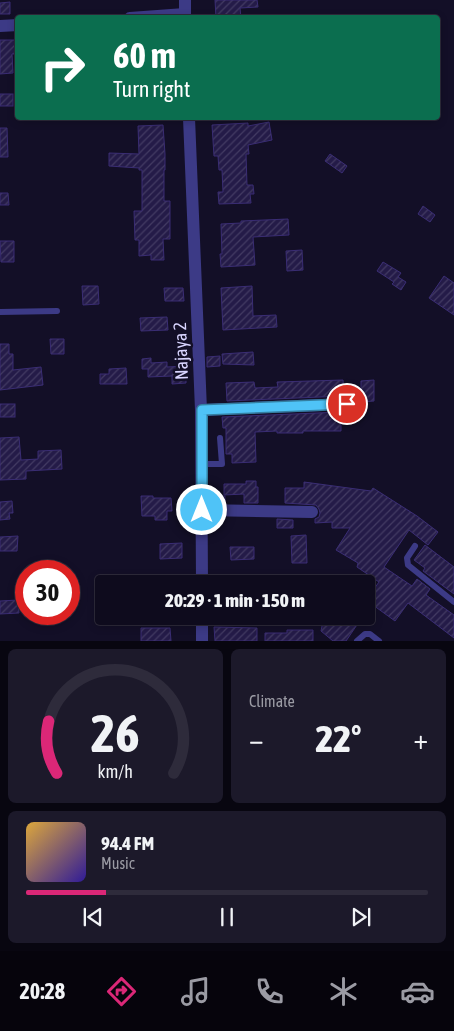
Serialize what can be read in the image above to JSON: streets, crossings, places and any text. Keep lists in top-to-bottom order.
{
  "streets": {
    "street": ["Najaya 2"]
  },
  "page": {
    "turn": ["60 m", "Turn right"],
    "limit": "30",
    "trip": "20:29 · 1 min · 150 m",
    "tile": "Climate",
    "heat": ["−", "22°", "+"],
    "song": ["94.4 FM", "Music"],
    "tabs": "20:28",
    "gauge": ["26", "km/h"]
  }
}
